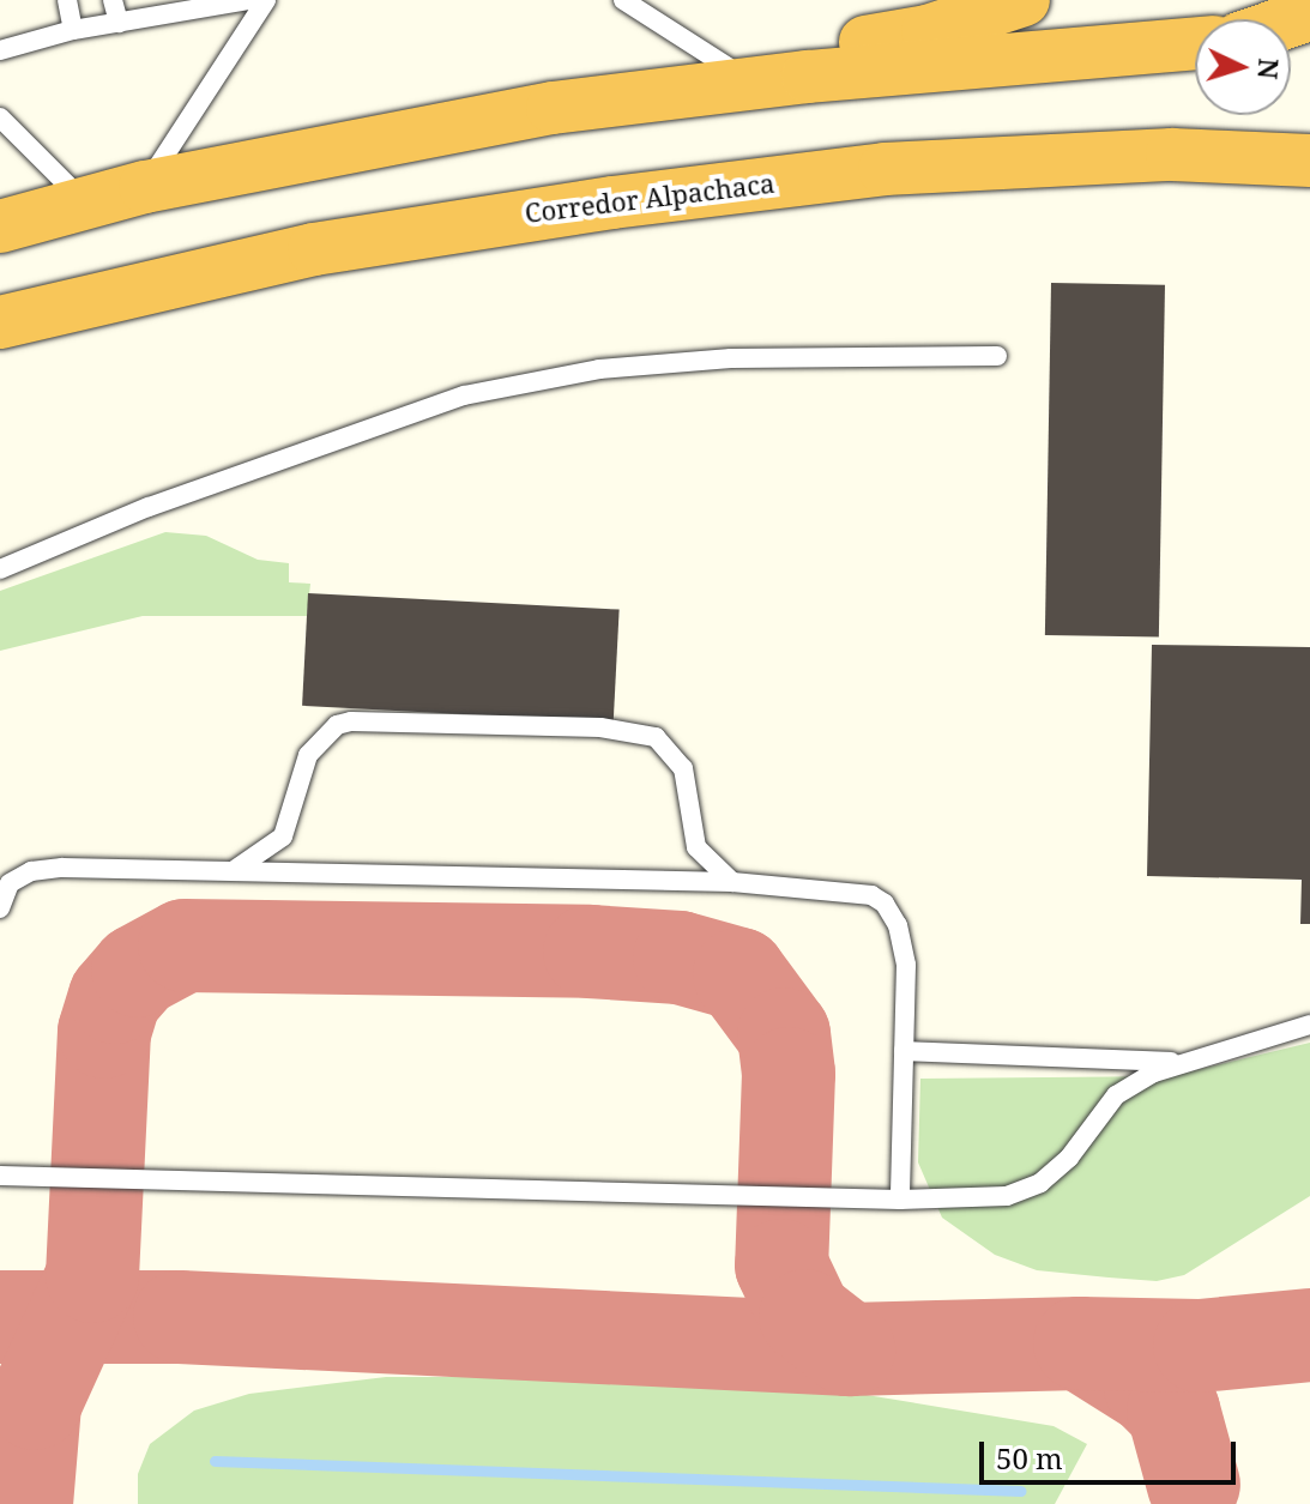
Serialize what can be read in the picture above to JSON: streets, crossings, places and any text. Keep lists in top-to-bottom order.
{
  "streets": {
    "highway": ["Corredor Alpachaca"]
  },
  "scale_bar": "50 m",
  "north": "right"
}
